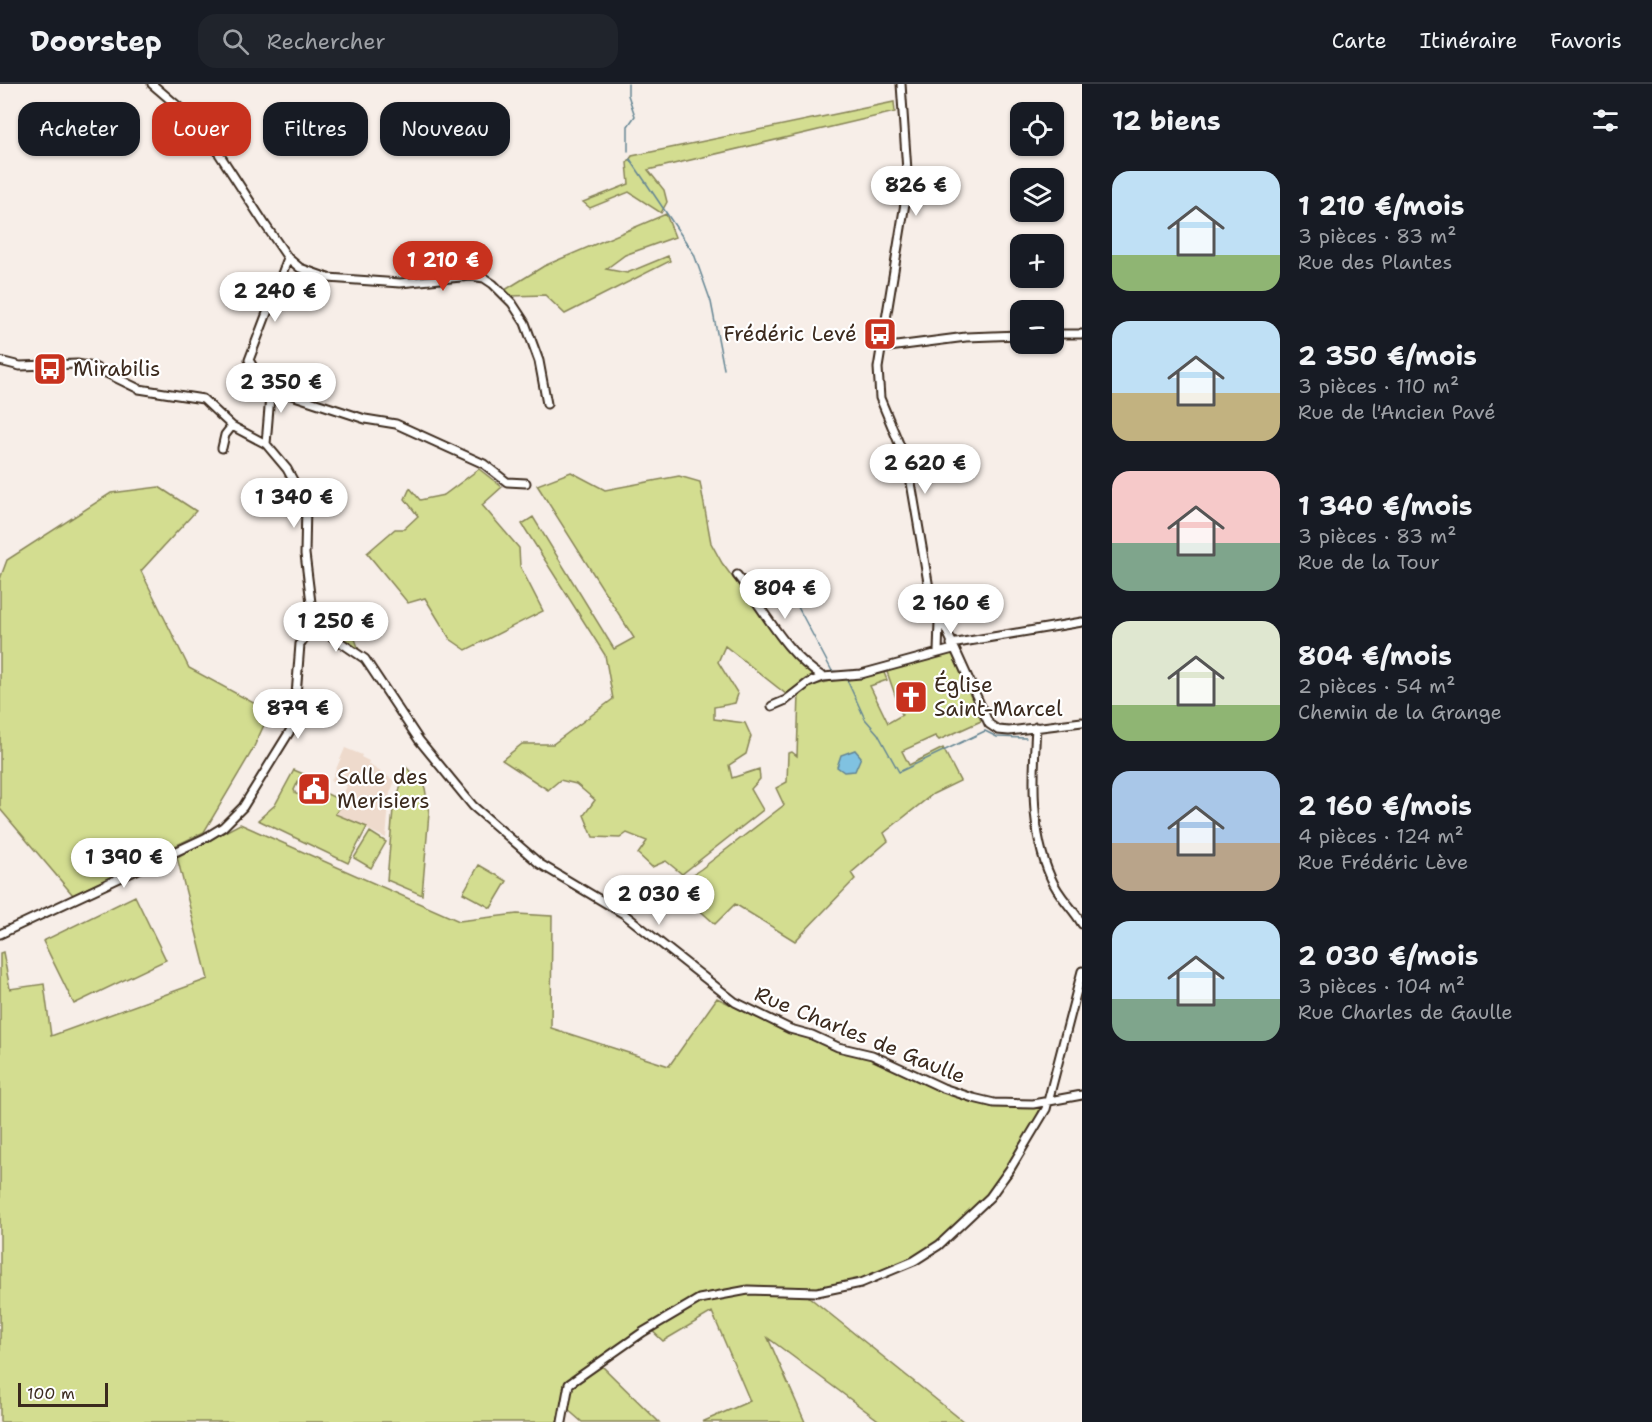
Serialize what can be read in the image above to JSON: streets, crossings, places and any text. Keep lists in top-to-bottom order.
{
  "streets": {
    "street": ["Rue Charles de Gaulle"]
  },
  "places": {
    "bus stop": ["Frédéric Levé", "Mirabilis"],
    "church": ["Église Saint-Marcel"],
    "public building": ["Salle des Merisiers"]
  },
  "scale_bar": "100 m",
  "page": {
    "header": "Doorstep",
    "search": "Rechercher",
    "nav": ["Carte", "Itinéraire", "Favoris"],
    "heading": "12 biens",
    "map_buttons": ["+", "−"],
    "chip": [
      "Acheter",
      "Louer",
      "Filtres",
      "Nouveau"
    ],
    "list": [
      {
        "name": "1 210 €/mois",
        "note": "3 pièces · 83 m² · Rue des Plantes"
      },
      {
        "name": "2 350 €/mois",
        "note": "3 pièces · 110 m² · Rue de l'Ancien Pavé"
      },
      {
        "name": "1 340 €/mois",
        "note": "3 pièces · 83 m² · Rue de la Tour"
      },
      {
        "name": "804 €/mois",
        "note": "2 pièces · 54 m² · Chemin de la Grange"
      },
      {
        "name": "2 160 €/mois",
        "note": "4 pièces · 124 m² · Rue Frédéric Lève"
      },
      {
        "name": "2 030 €/mois",
        "note": "3 pièces · 104 m² · Rue Charles de Gaulle"
      }
    ],
    "price": [
      "826 €",
      "1 210 €",
      "2 240 €",
      "2 350 €",
      "2 620 €",
      "1 340 €",
      "804 €",
      "2 160 €",
      "1 250 €",
      "879 €",
      "1 390 €",
      "2 030 €"
    ],
    "scale": "100 m"
  }
}
